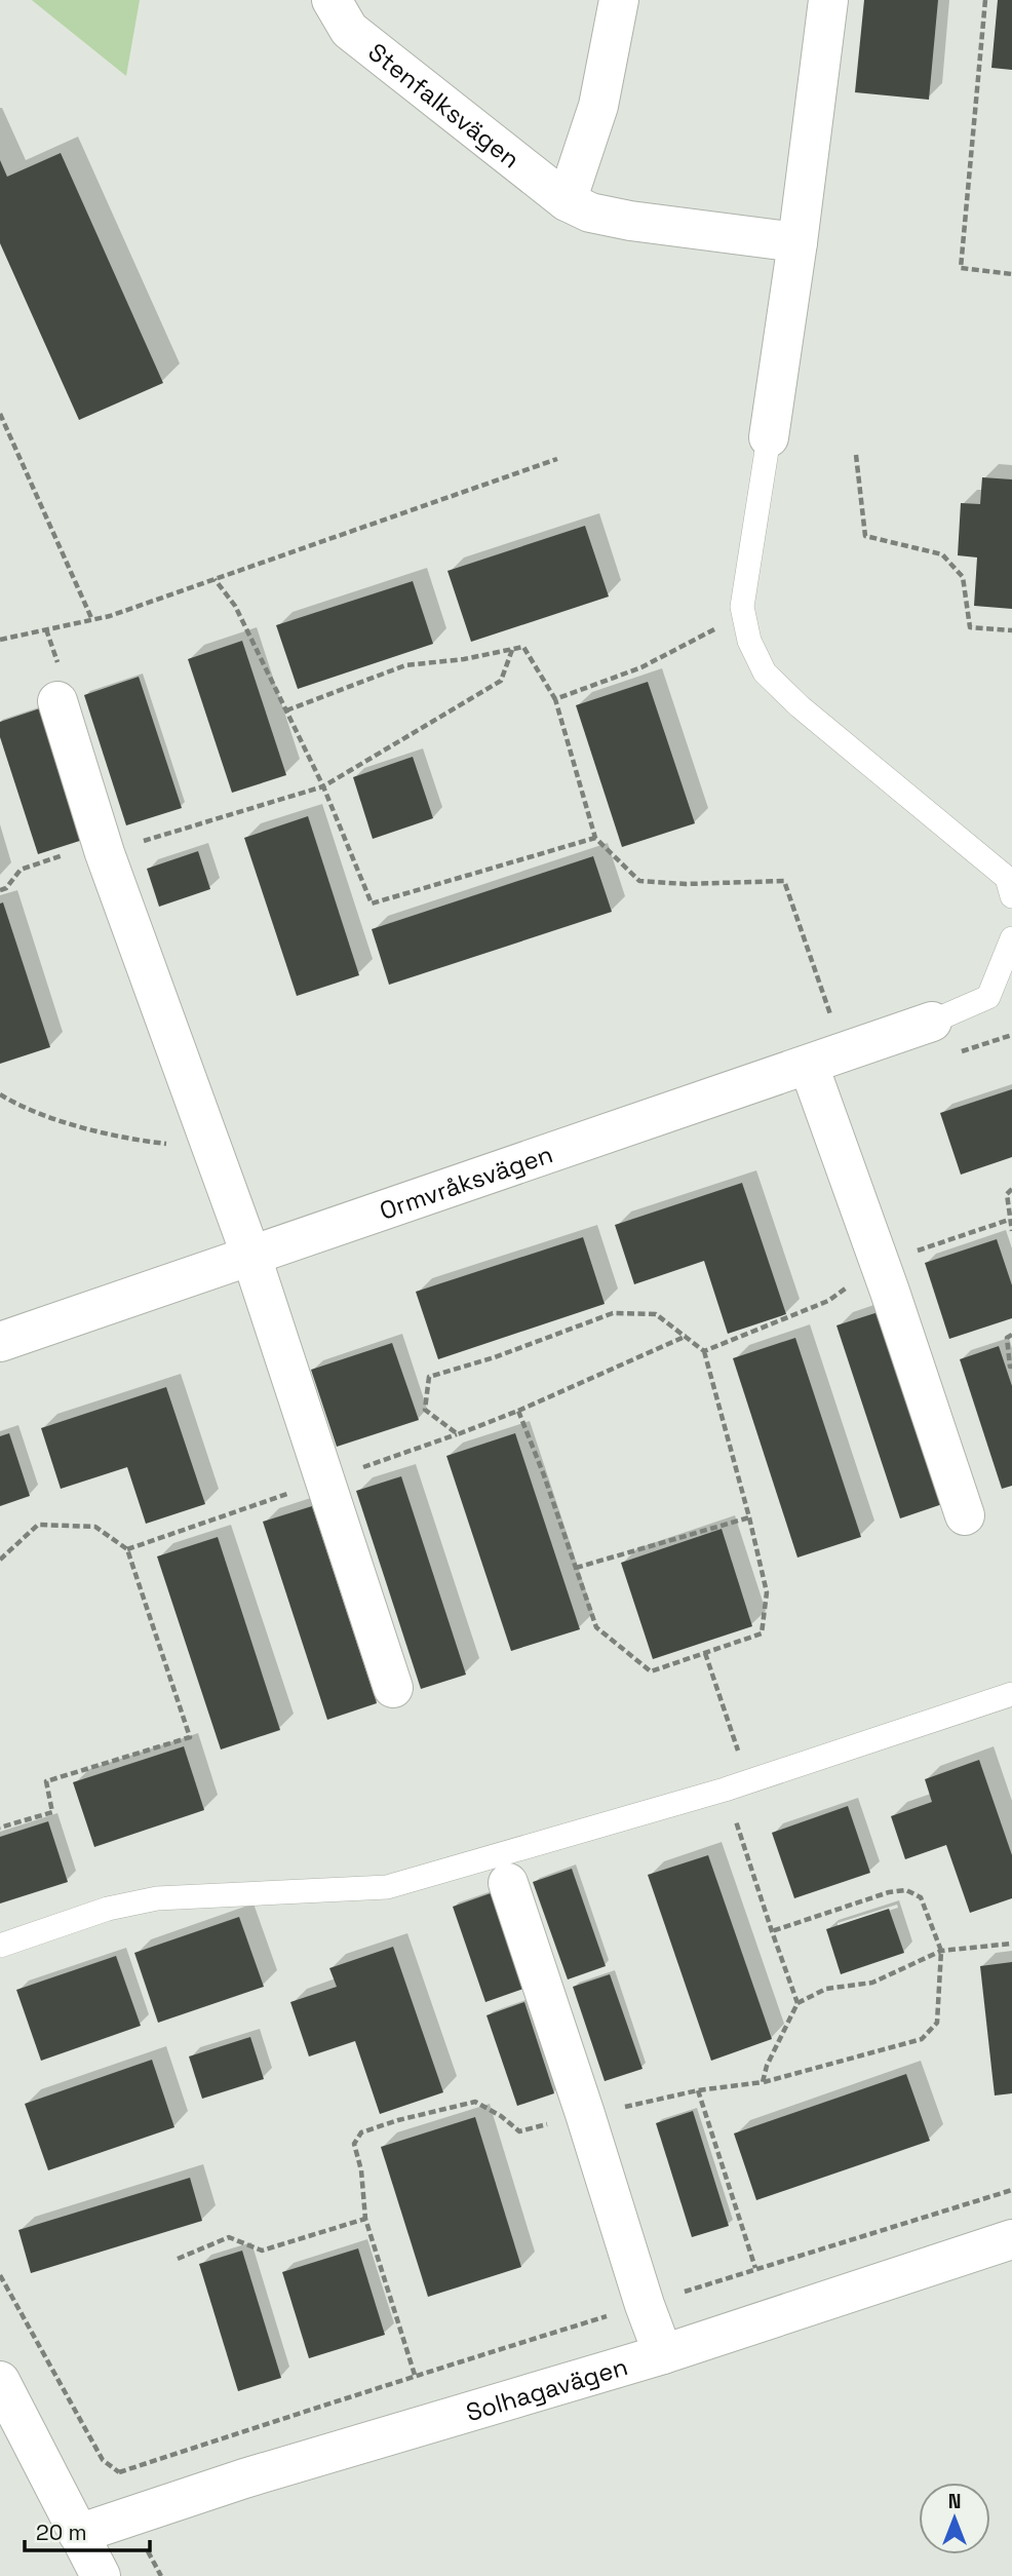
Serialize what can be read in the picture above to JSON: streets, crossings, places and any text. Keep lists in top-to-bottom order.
{
  "streets": {
    "street": ["Stenfalksvägen", "Ormvråksvägen", "Solhagavägen"]
  },
  "scale_bar": "20 m",
  "north": "top"
}
